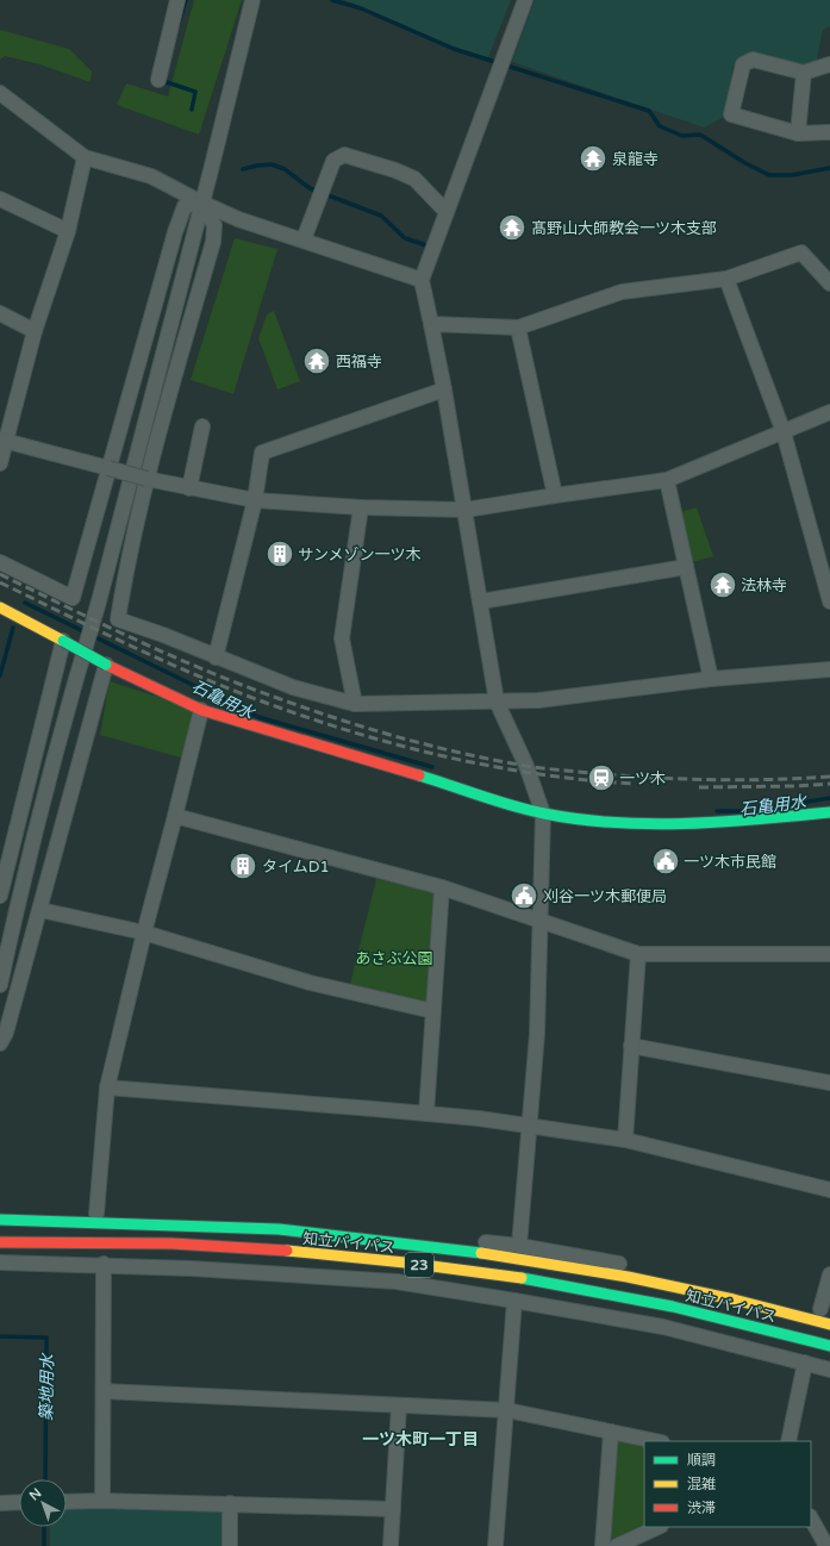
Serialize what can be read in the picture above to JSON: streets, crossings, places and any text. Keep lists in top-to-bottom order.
{
  "streets": {
    "main road": ["知立バイパス", "23"]
  },
  "districts": ["一ツ木町一丁目"],
  "water": ["石亀用水", "築地用水"],
  "parks": ["あさぶ公園"],
  "places": {
    "temple": [
      "泉龍寺",
      "髙野山大師教会一ツ木支部",
      "西福寺",
      "法林寺"
    ],
    "building": ["サンメゾン一ツ木", "タイムD1"],
    "station": ["一ツ木"],
    "public building": ["一ツ木市民館", "刈谷一ツ木郵便局"]
  },
  "legend": ["順調", "混雑", "渋滞"],
  "north": "top left"
}
